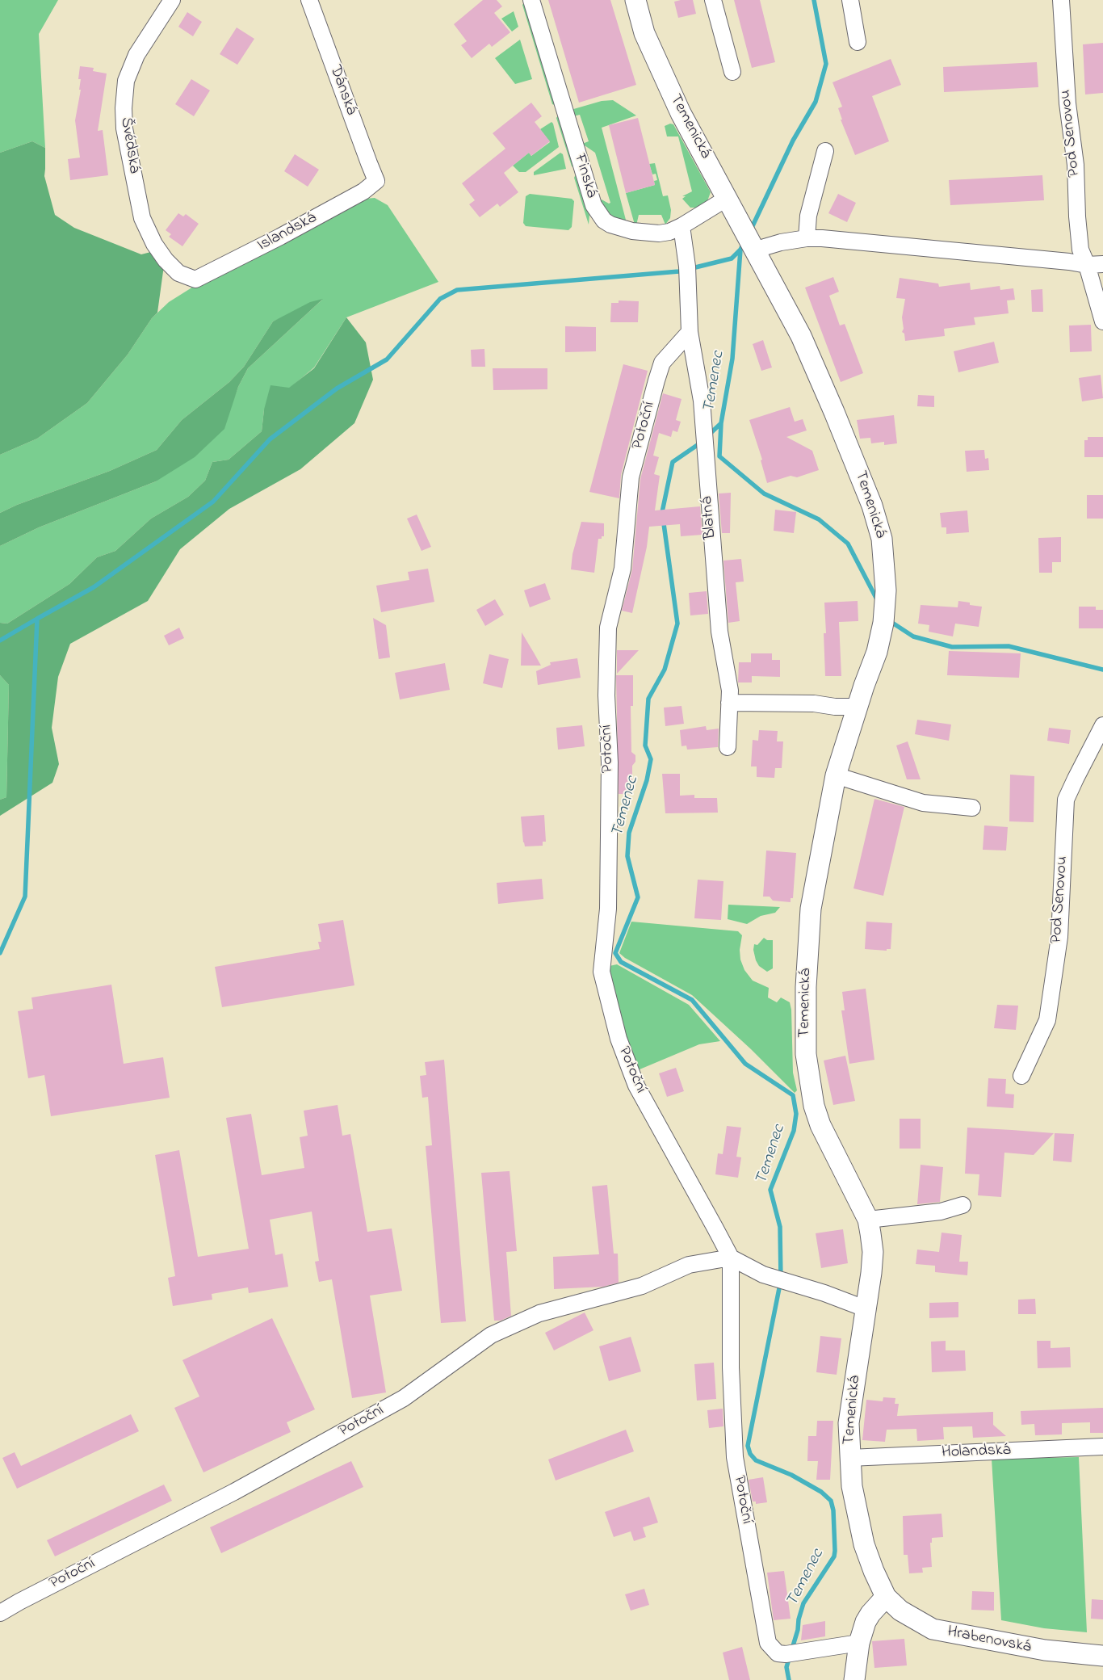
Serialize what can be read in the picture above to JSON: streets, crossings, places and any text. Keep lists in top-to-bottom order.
{
  "streets": {
    "street": [
      "Dánská",
      "Temenická",
      "Pod Senovou",
      "Švédská",
      "Finská",
      "Islandská",
      "Potoční",
      "Blatná",
      "Holandská",
      "Hrabenovská"
    ]
  },
  "crossings": [
    ["Dánská", "Islandská"],
    ["Temenická", "Finská"],
    ["Temenická", "Holandská"],
    ["Temenická", "Hrabenovská"],
    ["Švédská", "Islandská"],
    ["Potoční", "Blatná"]
  ],
  "water": ["Temenec"]
}
